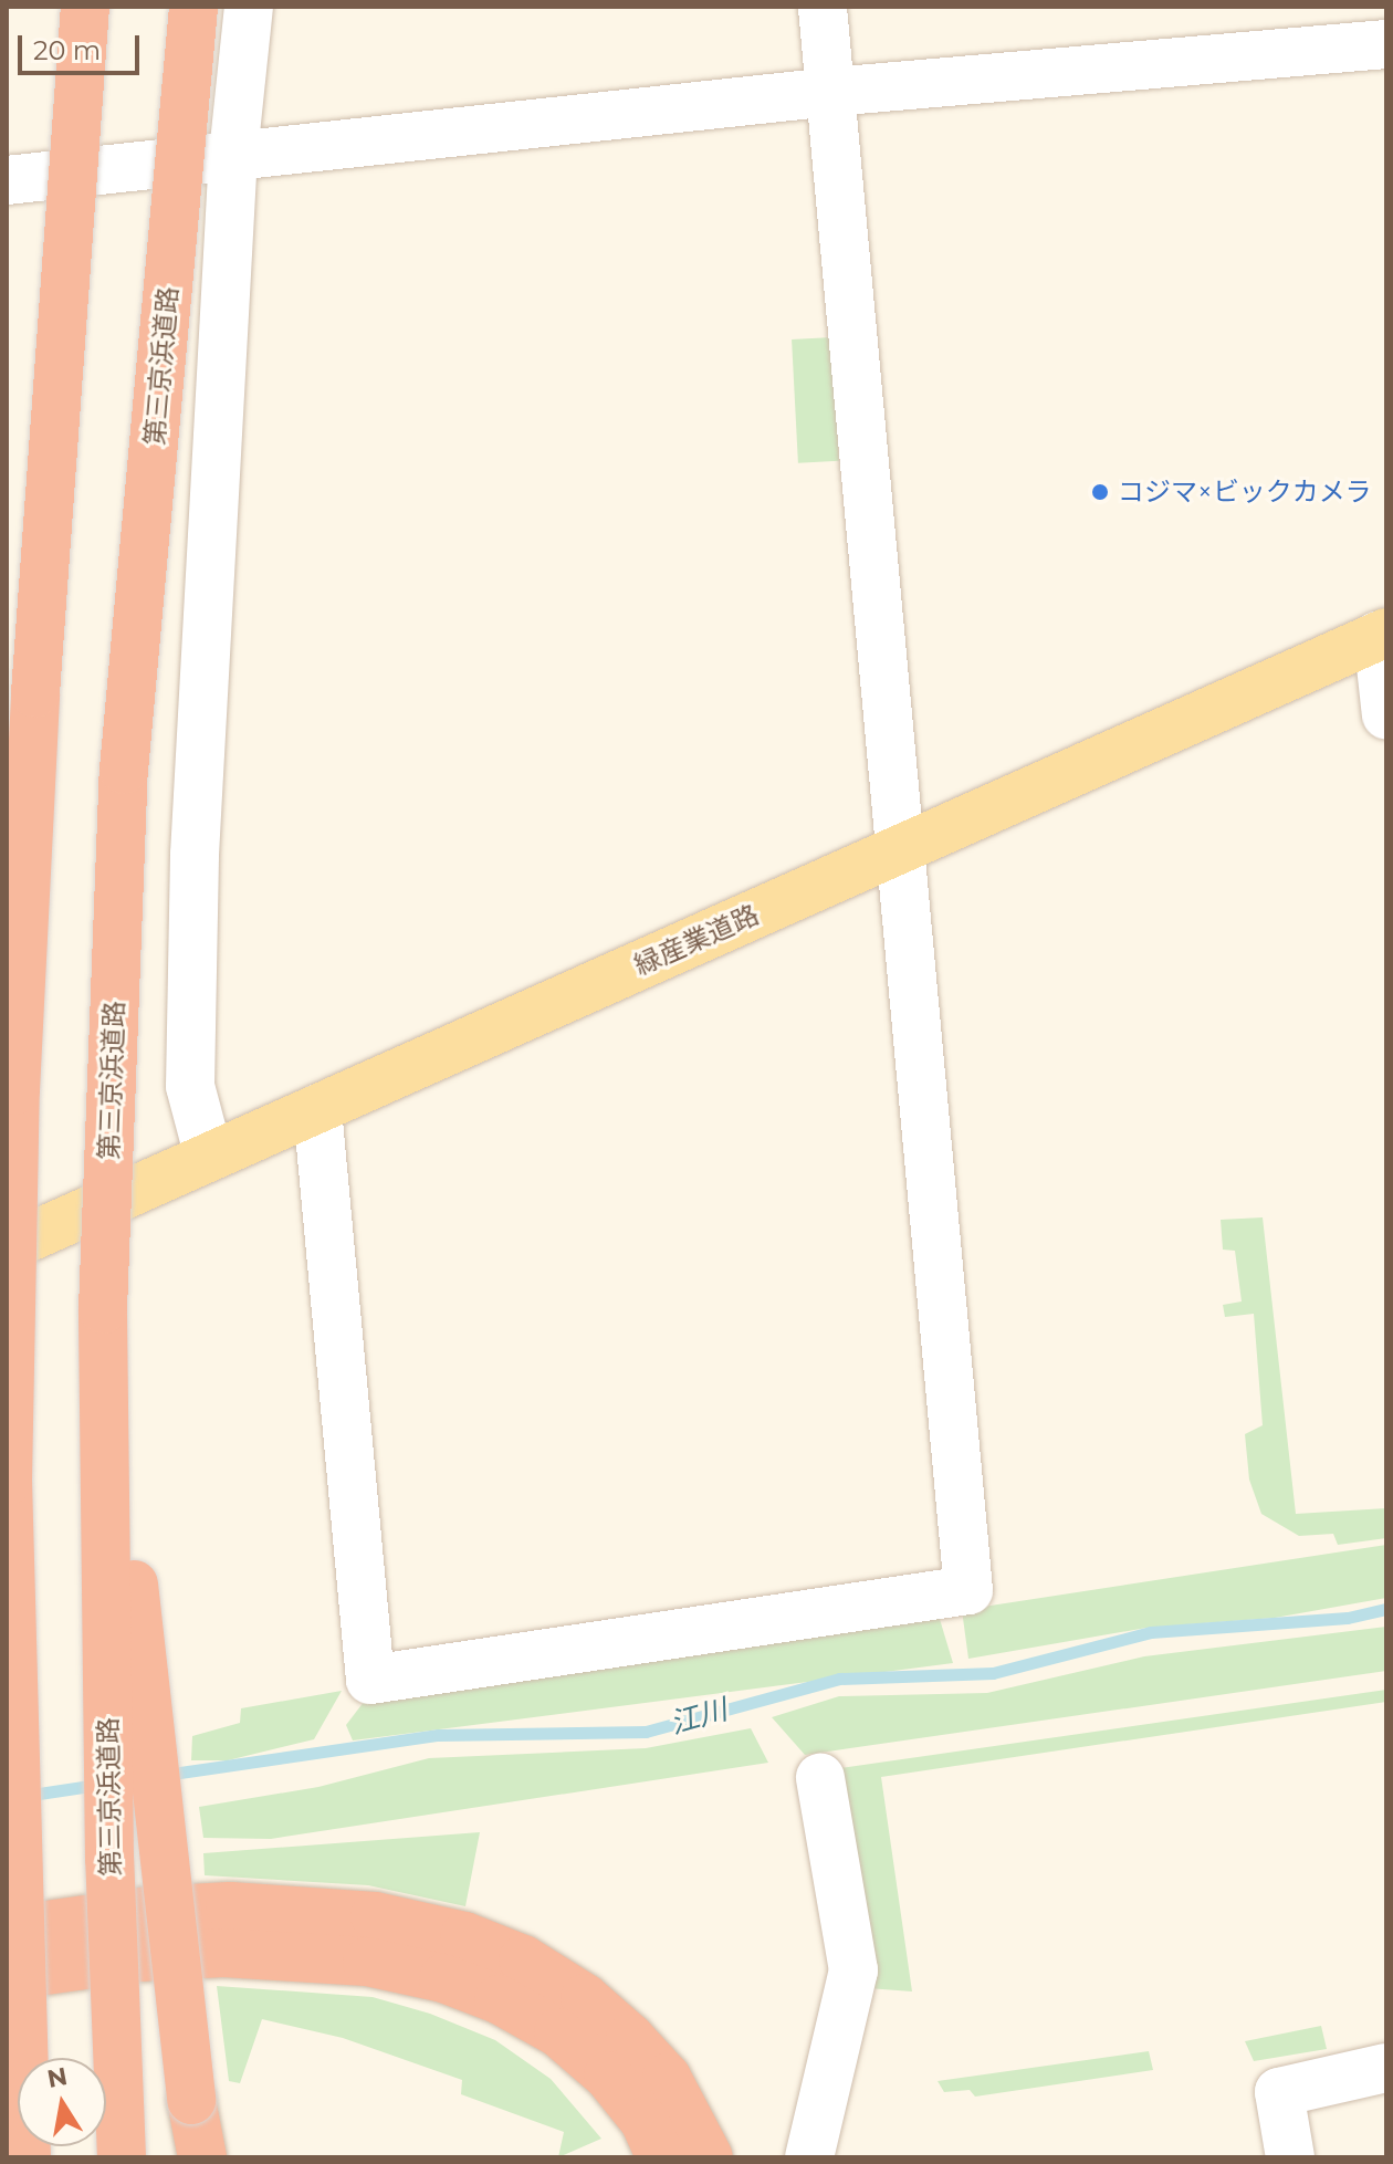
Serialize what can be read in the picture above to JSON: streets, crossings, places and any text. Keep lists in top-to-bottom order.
{
  "streets": {
    "highway": ["第三京浜道路"],
    "main road": ["緑産業道路"]
  },
  "water": ["江川"],
  "places": ["コジマ×ビックカメラ"],
  "scale_bar": "20 m",
  "north": "top"
}
